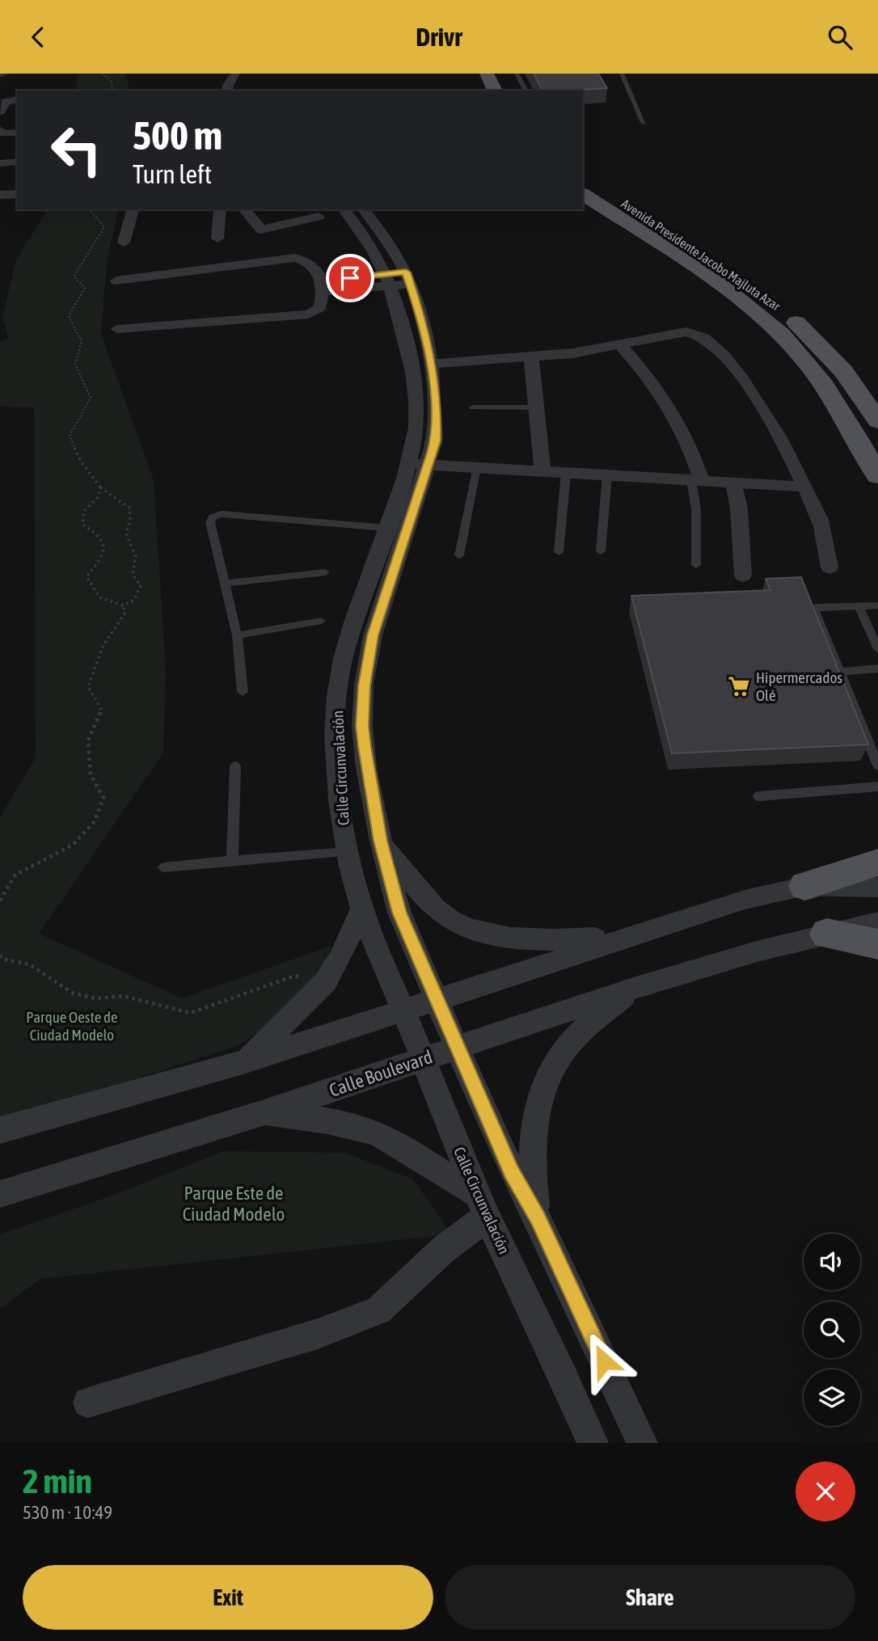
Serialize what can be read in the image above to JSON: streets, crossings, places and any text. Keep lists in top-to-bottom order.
{
  "streets": {
    "main road": ["Avenida Presidente Jacobo Majluta Azar"],
    "street": ["Calle Circunvalación", "Calle Boulevard"]
  },
  "crossings": [
    ["Calle Circunvalación", "Calle Boulevard"]
  ],
  "parks": ["Parque Oeste de Ciudad Modelo", "Parque Este de Ciudad Modelo"],
  "places": {
    "supermarket": ["Hipermercados Olé"]
  },
  "page": {
    "header": "Drivr",
    "turn": ["500 m", "Turn left"],
    "heading": ["2 min", "530 m · 10:49"],
    "buttons": ["Exit", "Share"]
  }
}
